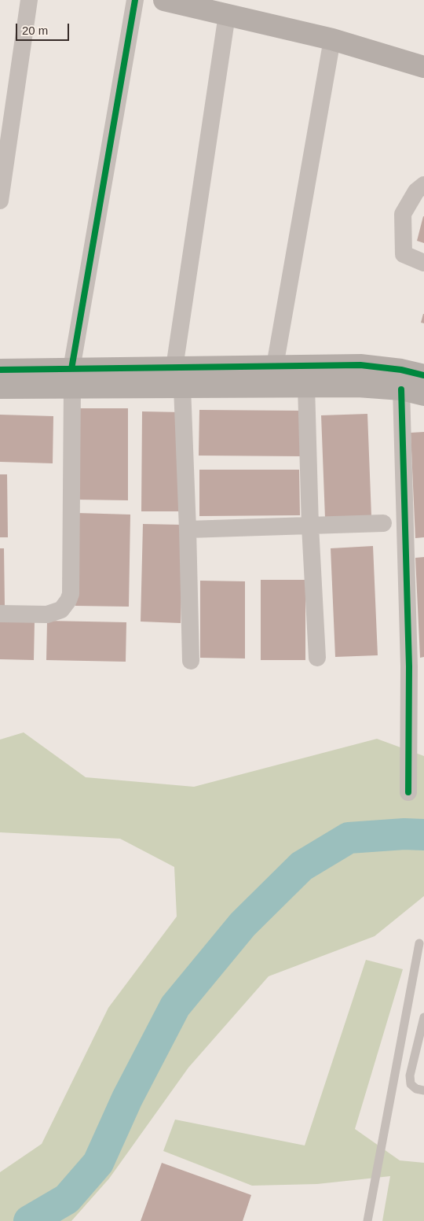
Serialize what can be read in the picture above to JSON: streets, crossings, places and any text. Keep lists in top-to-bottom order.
{
  "scale_bar": "20 m"
}
